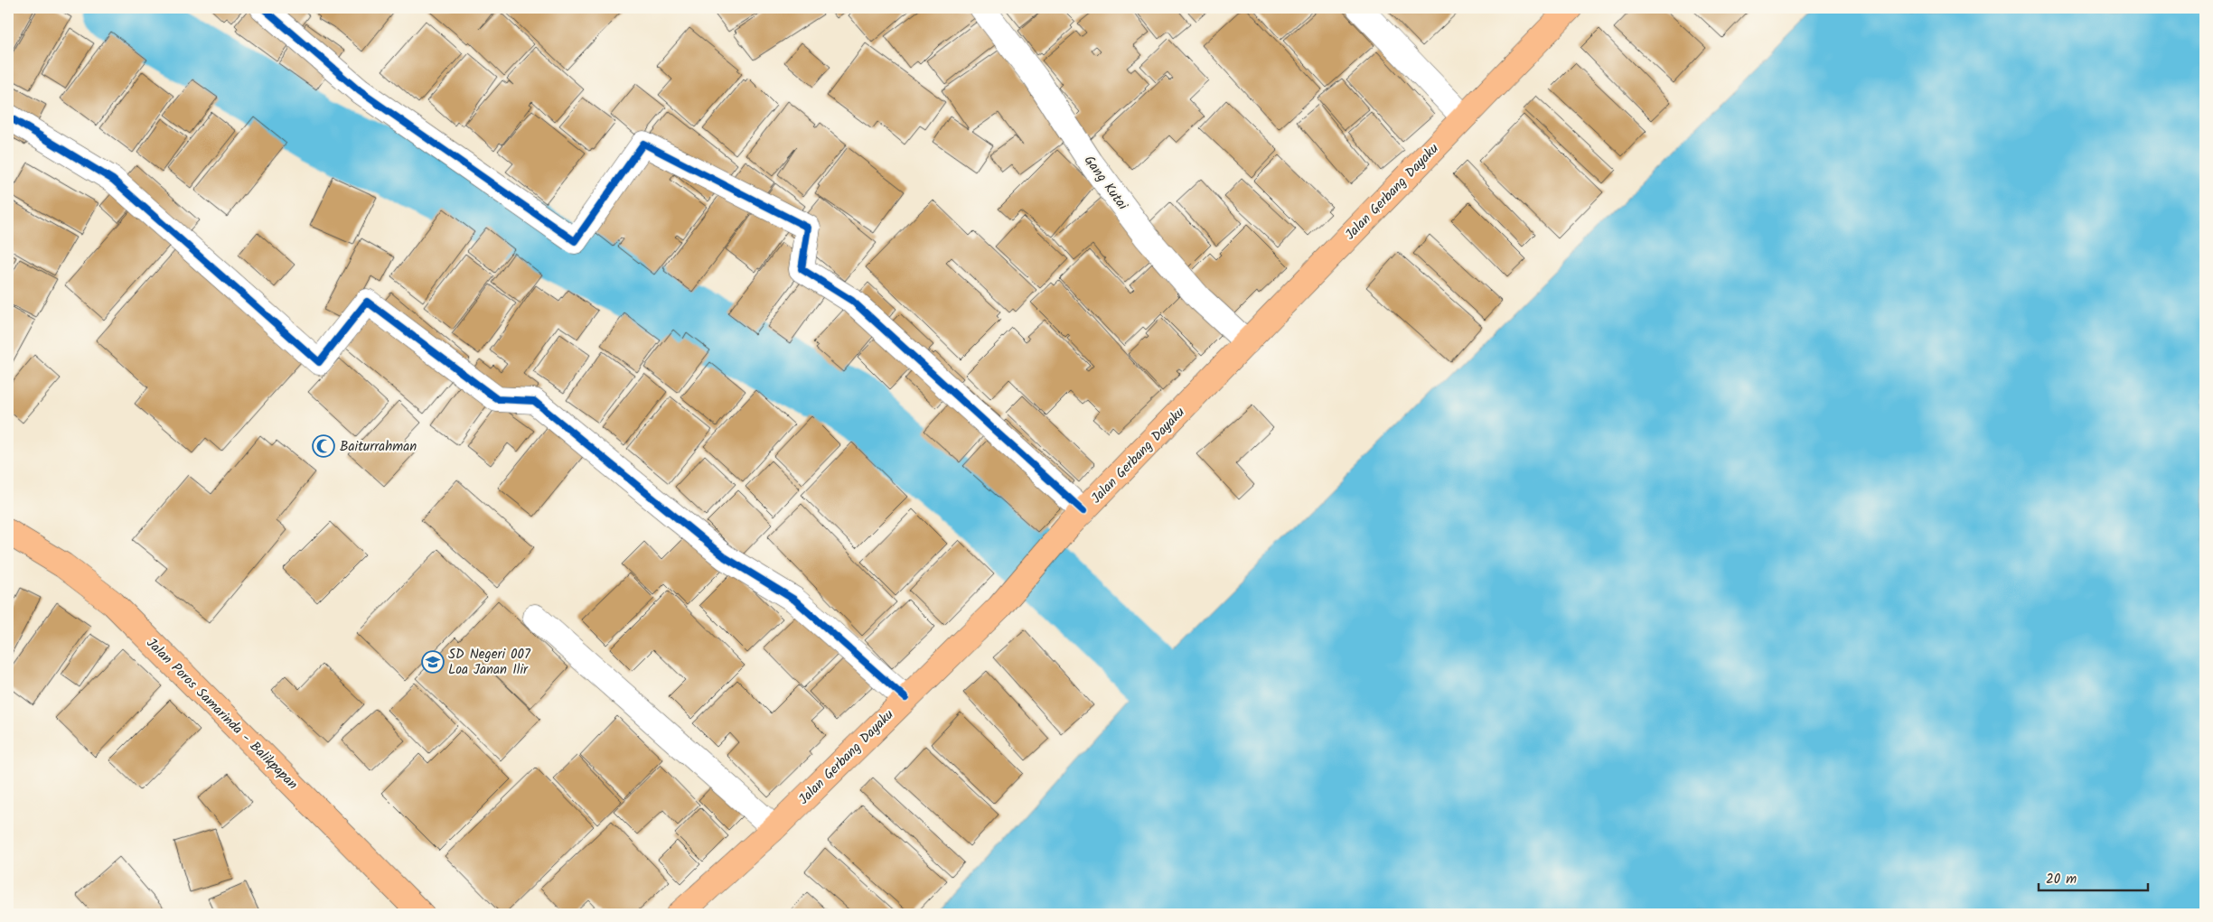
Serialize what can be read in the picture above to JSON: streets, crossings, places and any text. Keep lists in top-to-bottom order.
{
  "streets": {
    "highway": ["Jalan Gerbang Dayaku", "Jalan Poros Samarinda - Balikpapan"],
    "street": ["Gang Kutai"]
  },
  "crossings": [
    ["Gang Kutai", "Jalan Gerbang Dayaku"]
  ],
  "places": {
    "mosque": ["Baiturrahman"],
    "school or university": ["SD Negeri 007 Loa Janan Ilir"]
  },
  "scale_bar": "20 m"
}
